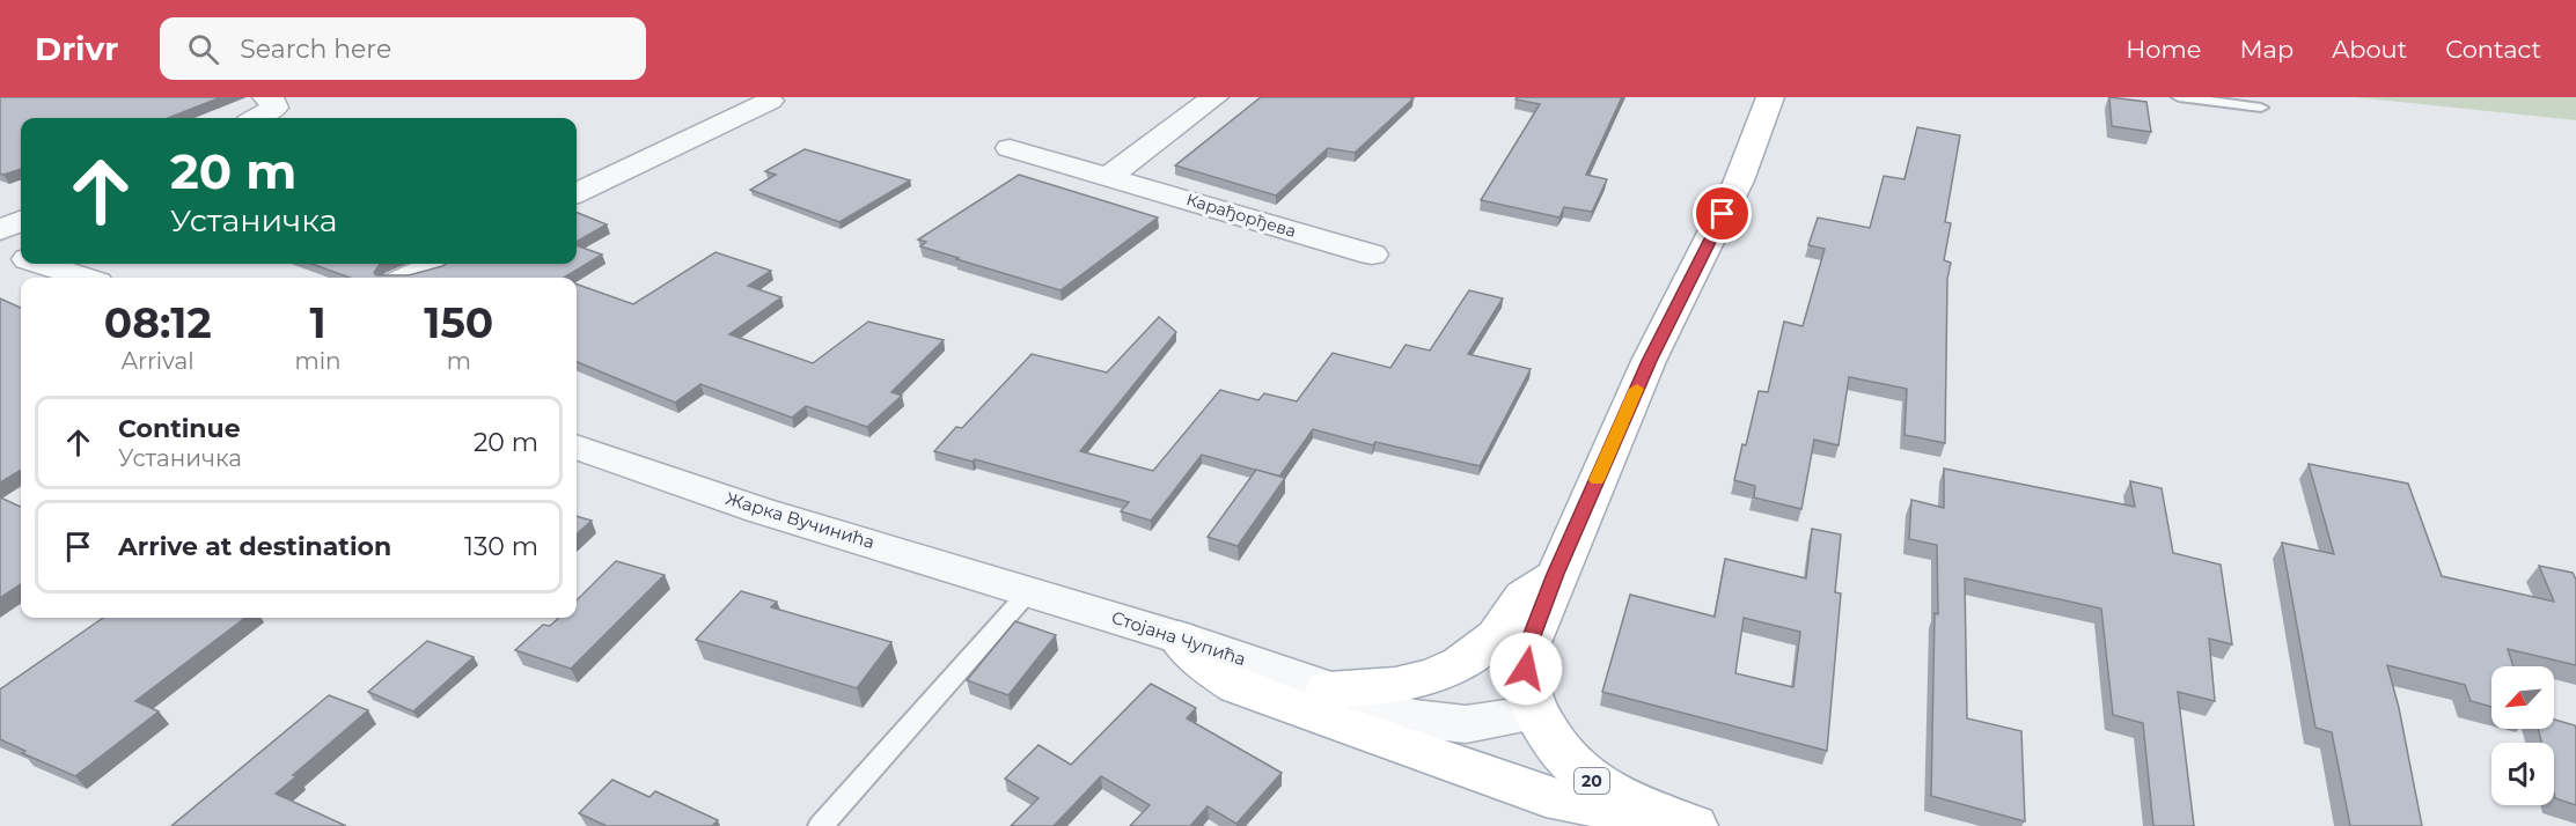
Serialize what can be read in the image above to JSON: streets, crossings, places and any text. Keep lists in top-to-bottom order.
{
  "streets": {
    "main road": ["20"],
    "street": ["Карађорђева", "Жарка Вучинића", "Стојана Чупића"]
  },
  "crossings": [
    ["Жарка Вучинића", "Стојана Чупића"],
    ["Стојана Чупића", "20"]
  ],
  "north": "bottom left",
  "page": {
    "header": "Drivr",
    "search": "Search here",
    "nav": [
      "Home",
      "Map",
      "About",
      "Contact"
    ],
    "turn": ["20 m", "Устаничка"],
    "eta": [
      "08:12",
      "Arrival",
      "1",
      "min",
      "150",
      "m"
    ],
    "list": [
      {
        "name": "Continue",
        "note": "Устаничка",
        "value": "20 m"
      },
      {
        "name": "Arrive at destination",
        "value": "130 m"
      }
    ]
  }
}
